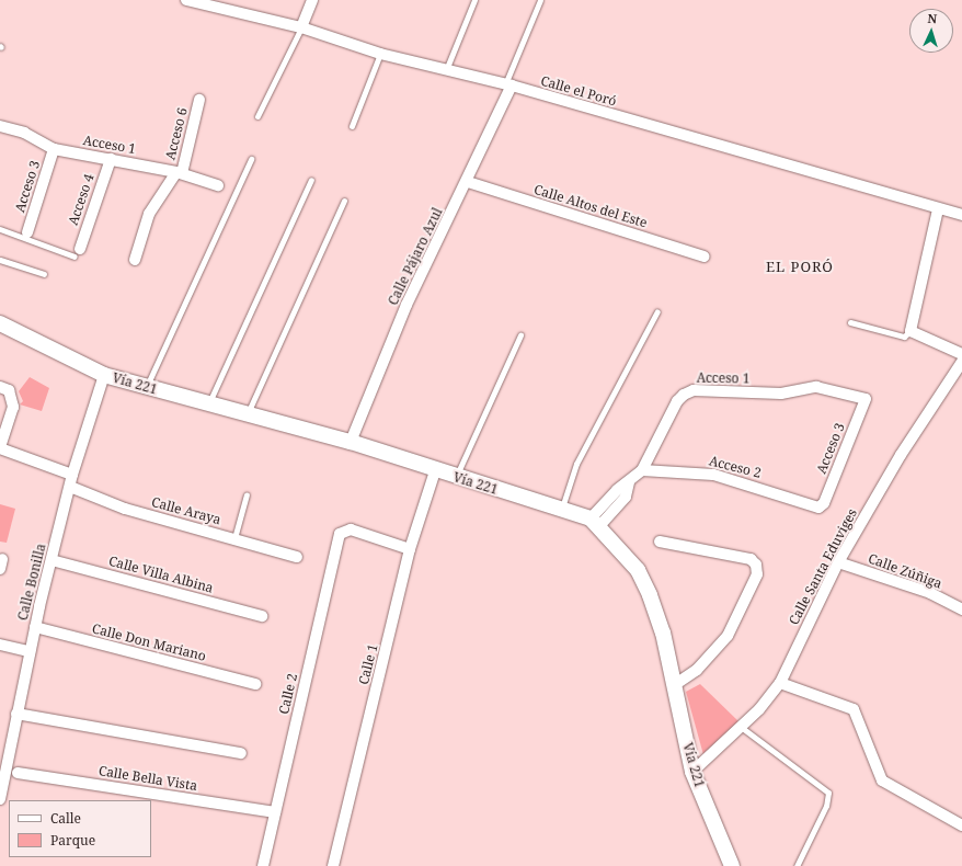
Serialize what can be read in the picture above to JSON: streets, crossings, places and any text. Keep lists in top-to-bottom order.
{
  "streets": {
    "main road": ["Vía 221"],
    "street": [
      "Calle el Poró",
      "Acceso 6",
      "Acceso 1",
      "Acceso 3",
      "Acceso 4",
      "Calle Altos del Este",
      "Calle Pájaro Azul",
      "Acceso 2",
      "Calle Araya",
      "Calle Santa Eduviges",
      "Calle Zúñiga",
      "Calle Villa Albina",
      "Calle Bonilla",
      "Calle Don Mariano",
      "Calle 1",
      "Calle 2",
      "Calle Bella Vista"
    ]
  },
  "crossings": [
    ["Calle el Poró", "Calle Pájaro Azul"],
    ["Acceso 6", "Acceso 1"],
    ["Acceso 1", "Acceso 3"],
    ["Acceso 1", "Acceso 4"],
    ["Acceso 1", "Vía 221"],
    ["Acceso 1", "Acceso 2"],
    ["Acceso 3", "Acceso 2"],
    ["Calle Altos del Este", "Calle Pájaro Azul"],
    ["Calle Pájaro Azul", "Vía 221"],
    ["Vía 221", "Calle Santa Eduviges"],
    ["Vía 221", "Calle Bonilla"],
    ["Vía 221", "Calle 1"],
    ["Calle Araya", "Calle Bonilla"],
    ["Calle Santa Eduviges", "Calle Zúñiga"],
    ["Calle Villa Albina", "Calle Bonilla"],
    ["Calle Bonilla", "Calle Don Mariano"],
    ["Calle 1", "Calle 2"],
    ["Calle 2", "Calle Bella Vista"]
  ],
  "districts": ["EL PORÓ"],
  "legend": ["Calle", "Parque"],
  "north": "top"
}
